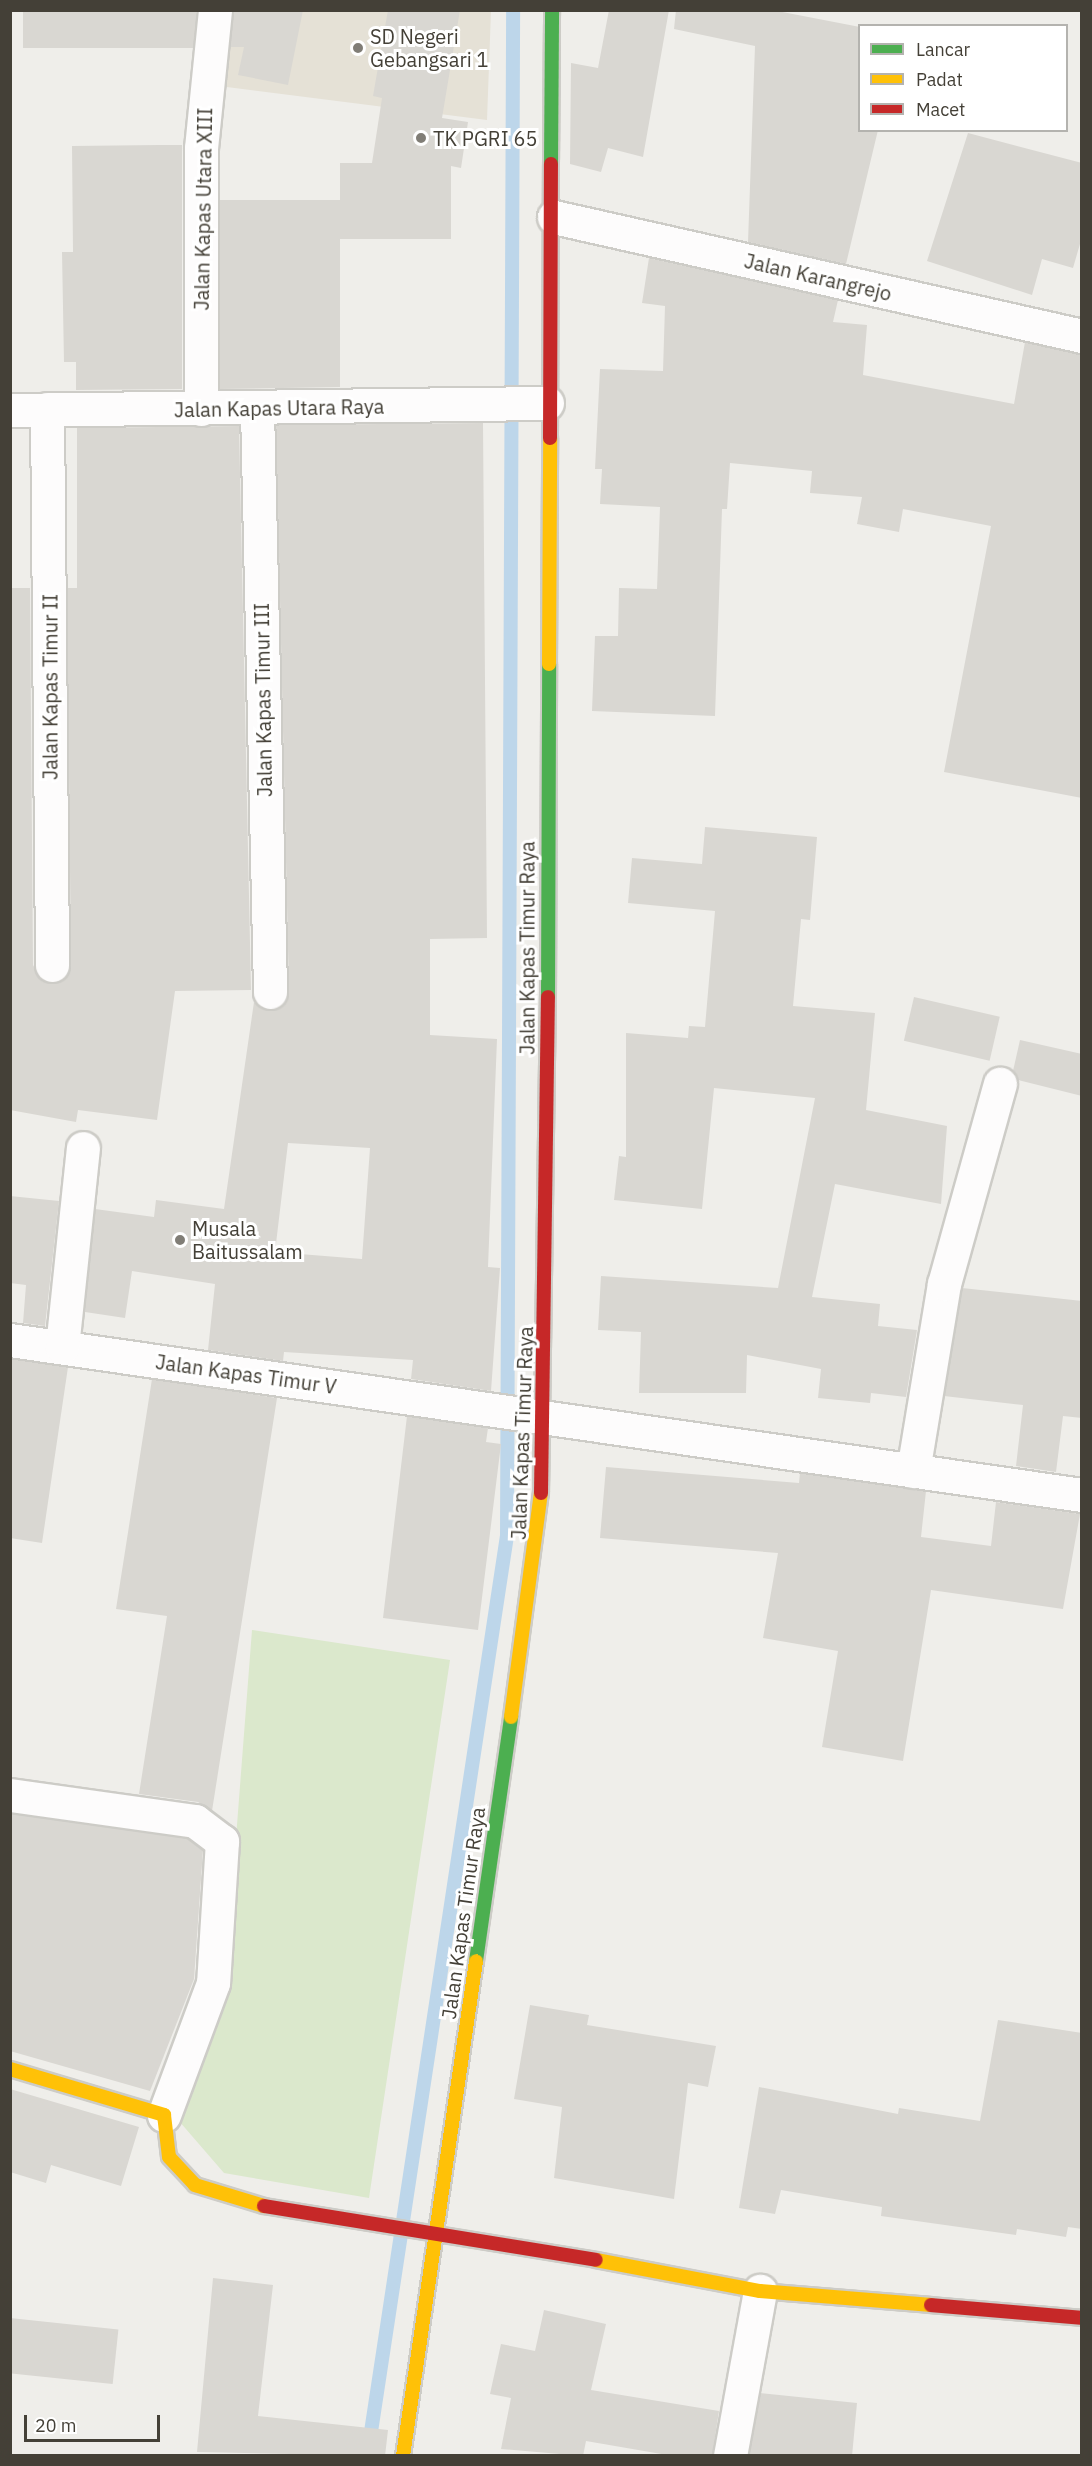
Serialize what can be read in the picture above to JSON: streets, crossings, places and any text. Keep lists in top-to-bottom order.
{
  "streets": {
    "street": [
      "Jalan Kapas Utara XIII",
      "Jalan Karangrejo",
      "Jalan Kapas Utara Raya",
      "Jalan Kapas Timur II",
      "Jalan Kapas Timur III",
      "Jalan Kapas Timur Raya",
      "Jalan Kapas Timur V"
    ]
  },
  "crossings": [
    ["Jalan Kapas Utara XIII", "Jalan Kapas Utara Raya"],
    ["Jalan Karangrejo", "Jalan Kapas Timur Raya"],
    ["Jalan Kapas Utara Raya", "Jalan Kapas Timur II"],
    ["Jalan Kapas Utara Raya", "Jalan Kapas Timur III"],
    ["Jalan Kapas Utara Raya", "Jalan Kapas Timur Raya"],
    ["Jalan Kapas Timur Raya", "Jalan Kapas Timur V"]
  ],
  "places": ["SD Negeri Gebangsari 1", "TK PGRI 65", "Musala Baitussalam"],
  "legend": ["Lancar", "Padat", "Macet"],
  "scale_bar": "20 m"
}
